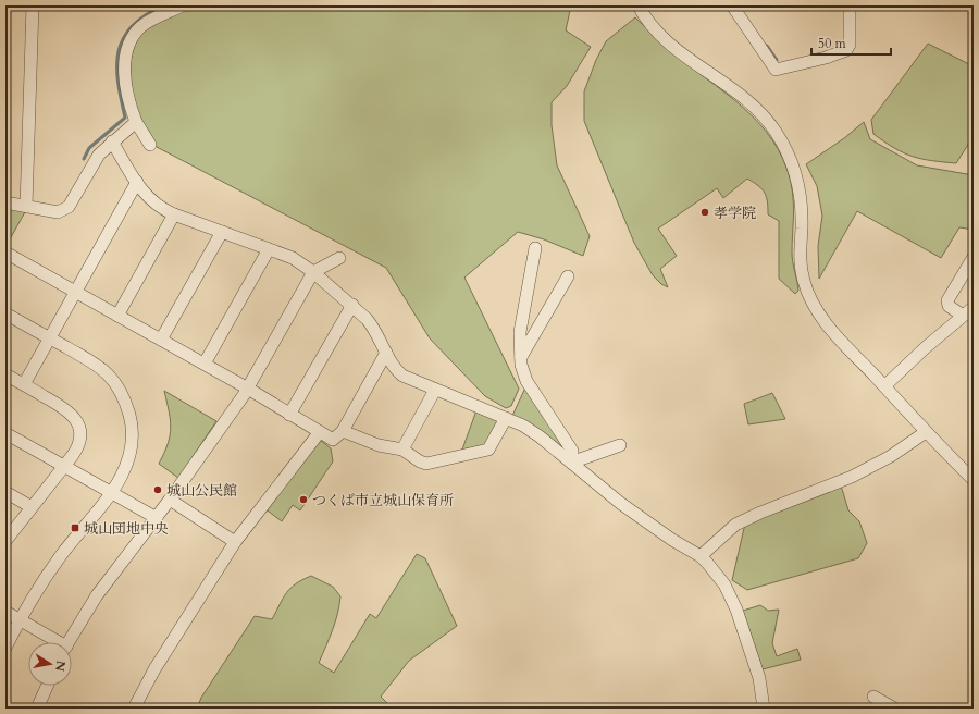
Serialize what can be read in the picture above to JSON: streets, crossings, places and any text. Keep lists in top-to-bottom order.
{
  "places": {
    "other": ["孝学院", "城山公民館", "つくば市立城山保育所"],
    "transit": ["城山団地中央"]
  },
  "scale_bar": "50 m",
  "north": "right"
}
